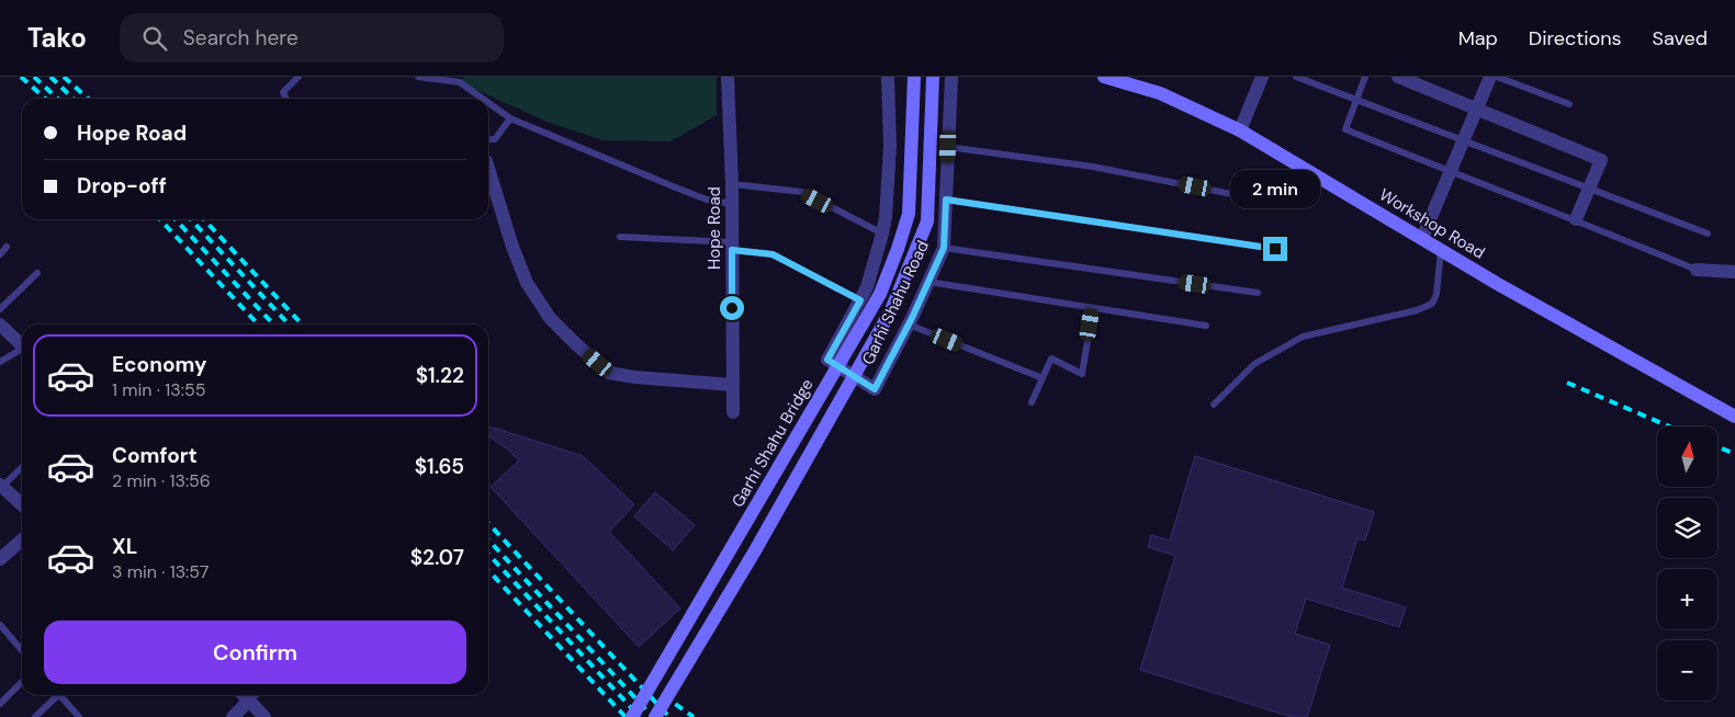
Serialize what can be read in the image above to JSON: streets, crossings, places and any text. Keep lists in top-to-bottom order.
{
  "streets": {
    "main road": ["Workshop Road", "Garhi Shahu Bridge"],
    "street": ["Hope Road", "Garhi Shahu Road"]
  },
  "north": "top",
  "page": {
    "header": "Tako",
    "search": "Search here",
    "nav": ["Map", "Directions", "Saved"],
    "banner": ["Hope Road", "Drop-off"],
    "bubble": "2 min",
    "list": [
      {
        "name": "Economy",
        "note": "1 min · 13:55",
        "value": "$1.22"
      },
      {
        "name": "Comfort",
        "note": "2 min · 13:56",
        "value": "$1.65"
      },
      {
        "name": "XL",
        "note": "3 min · 13:57",
        "value": "$2.07"
      }
    ],
    "map_buttons": ["+", "−"],
    "buttons": "Confirm"
  }
}
